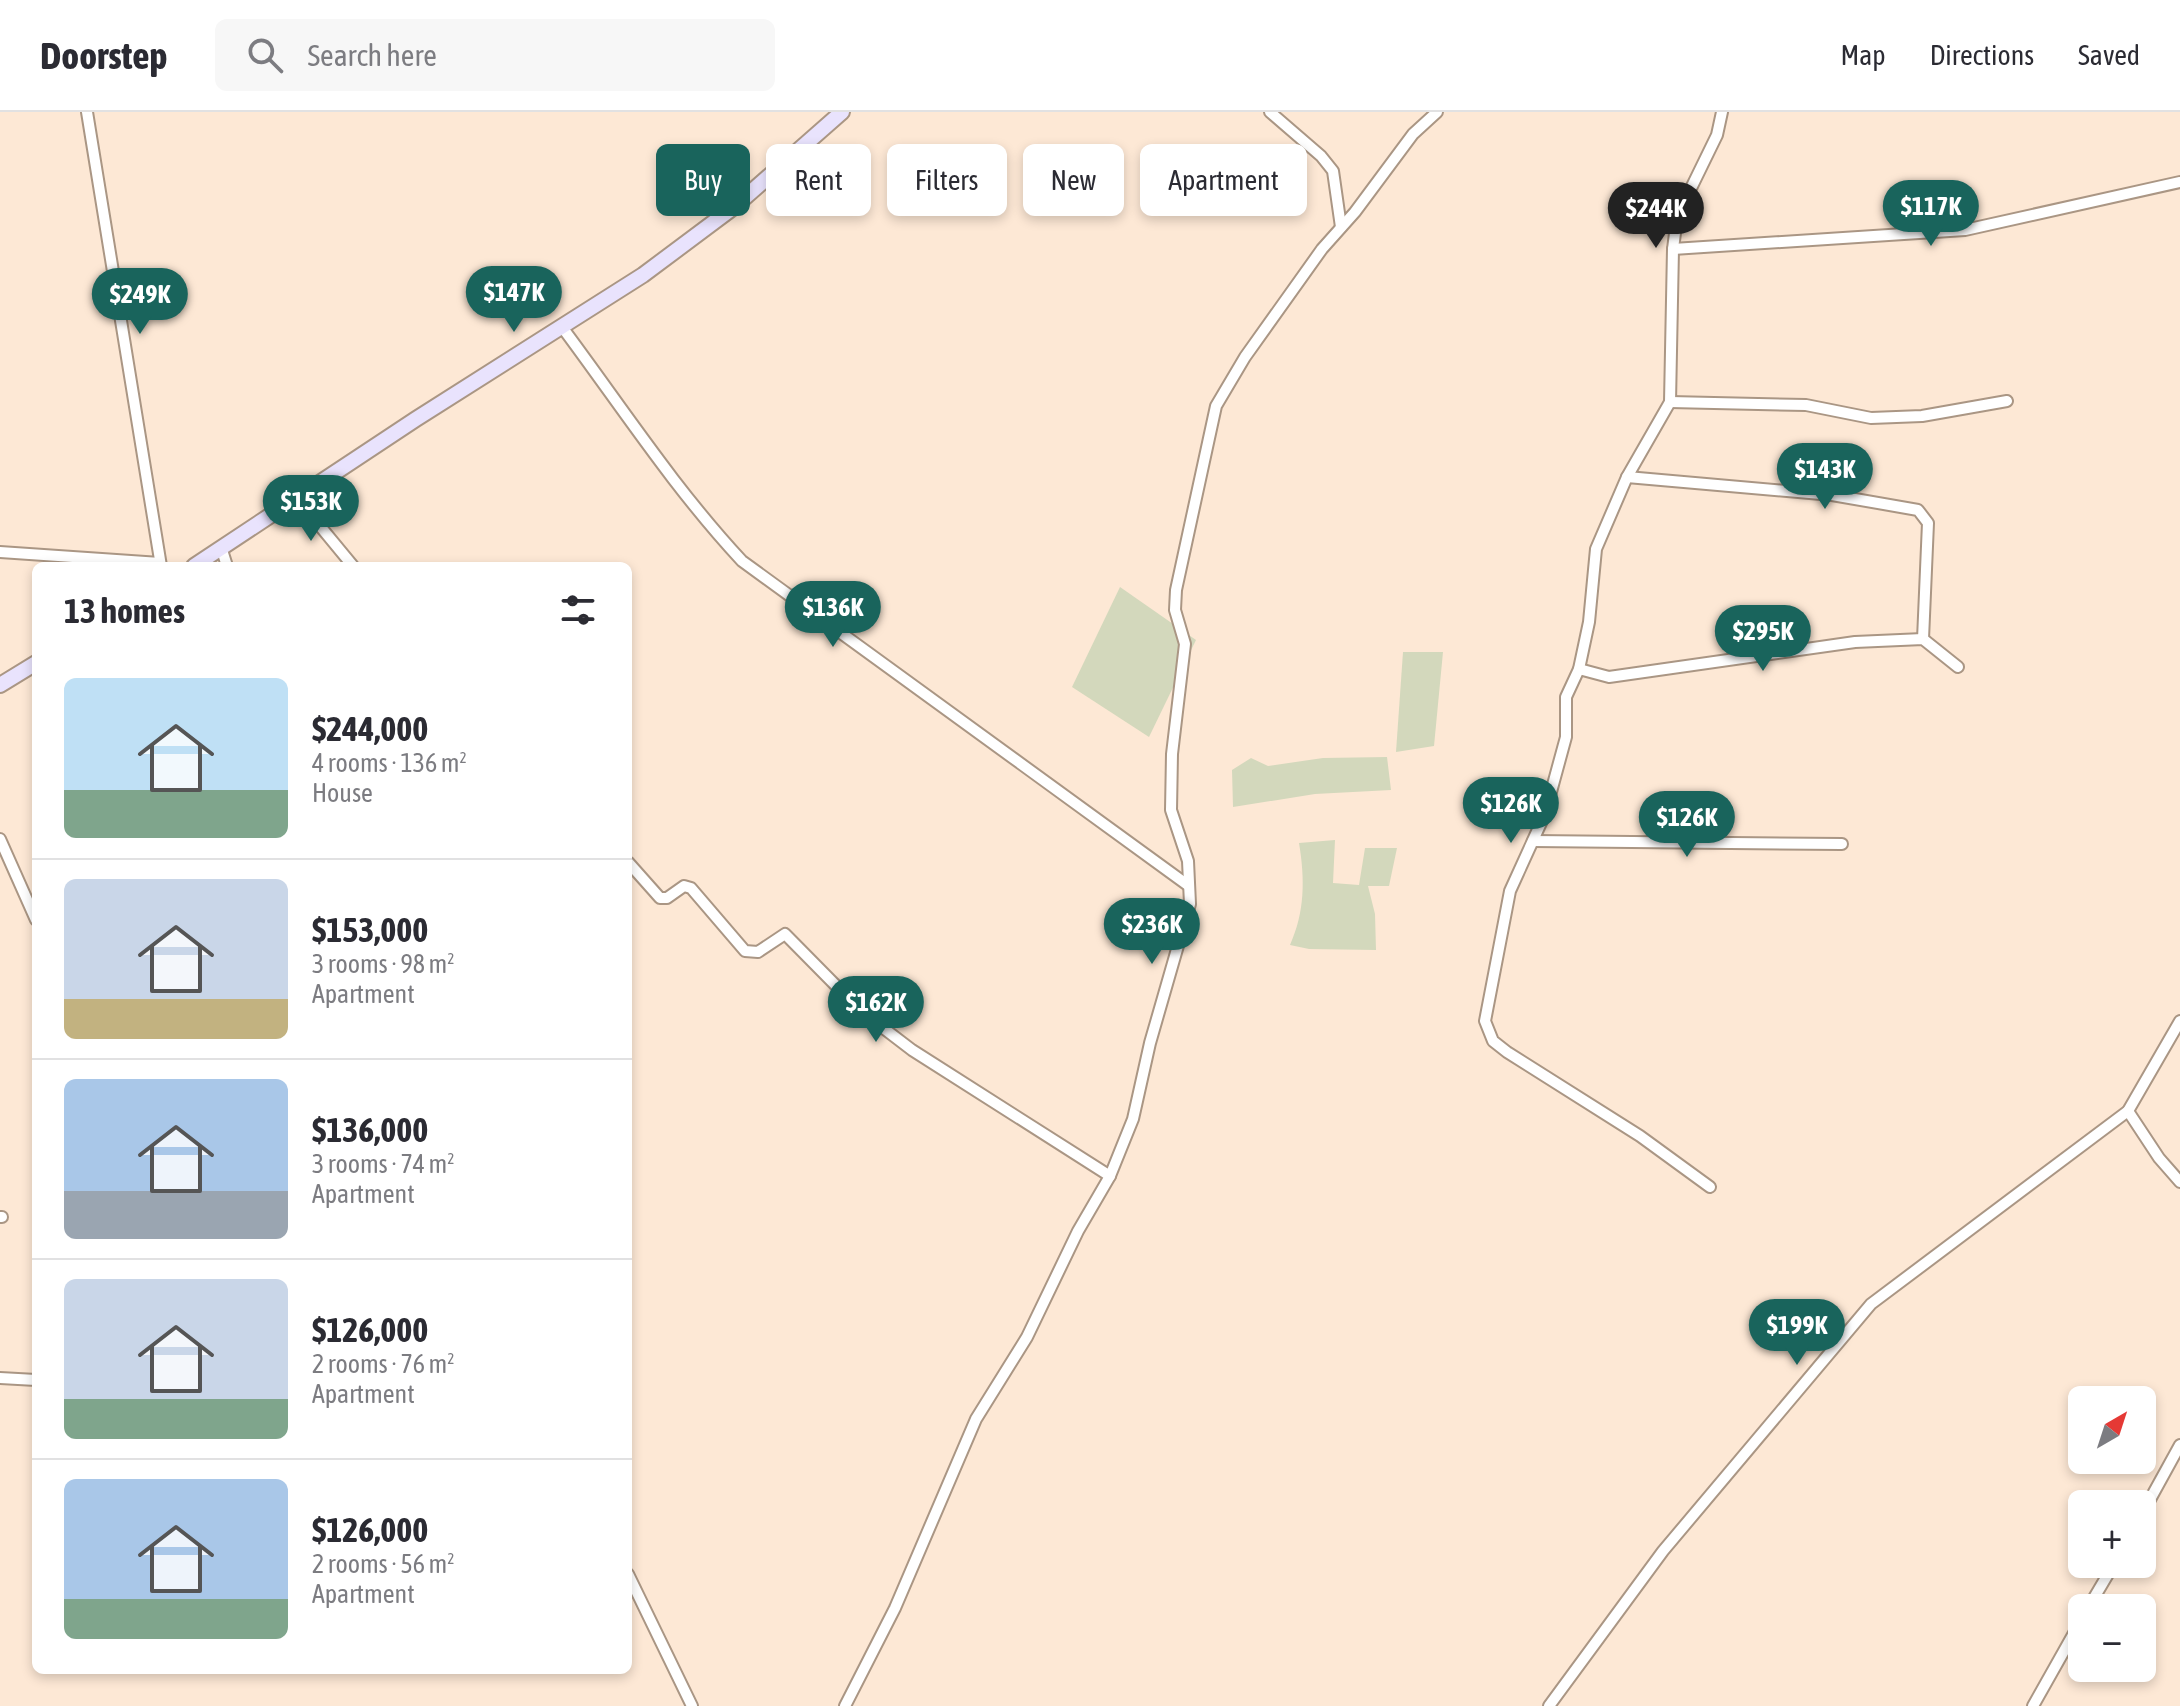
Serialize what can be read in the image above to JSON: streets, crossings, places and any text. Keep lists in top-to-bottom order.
{
  "north": "top right",
  "page": {
    "header": "Doorstep",
    "search": "Search here",
    "nav": ["Map", "Directions", "Saved"],
    "chip": [
      "Buy",
      "Rent",
      "Filters",
      "New",
      "Apartment"
    ],
    "price": [
      "$117K",
      "$244K",
      "$147K",
      "$249K",
      "$143K",
      "$153K",
      "$136K",
      "$295K",
      "$126K",
      "$126K",
      "$236K",
      "$162K",
      "$199K"
    ],
    "heading": "13 homes",
    "list": [
      {
        "name": "$244,000",
        "note": "4 rooms · 136 m² · House"
      },
      {
        "name": "$153,000",
        "note": "3 rooms · 98 m² · Apartment"
      },
      {
        "name": "$136,000",
        "note": "3 rooms · 74 m² · Apartment"
      },
      {
        "name": "$126,000",
        "note": "2 rooms · 76 m² · Apartment"
      },
      {
        "name": "$126,000",
        "note": "2 rooms · 56 m² · Apartment"
      }
    ],
    "map_buttons": ["+", "−"]
  }
}
